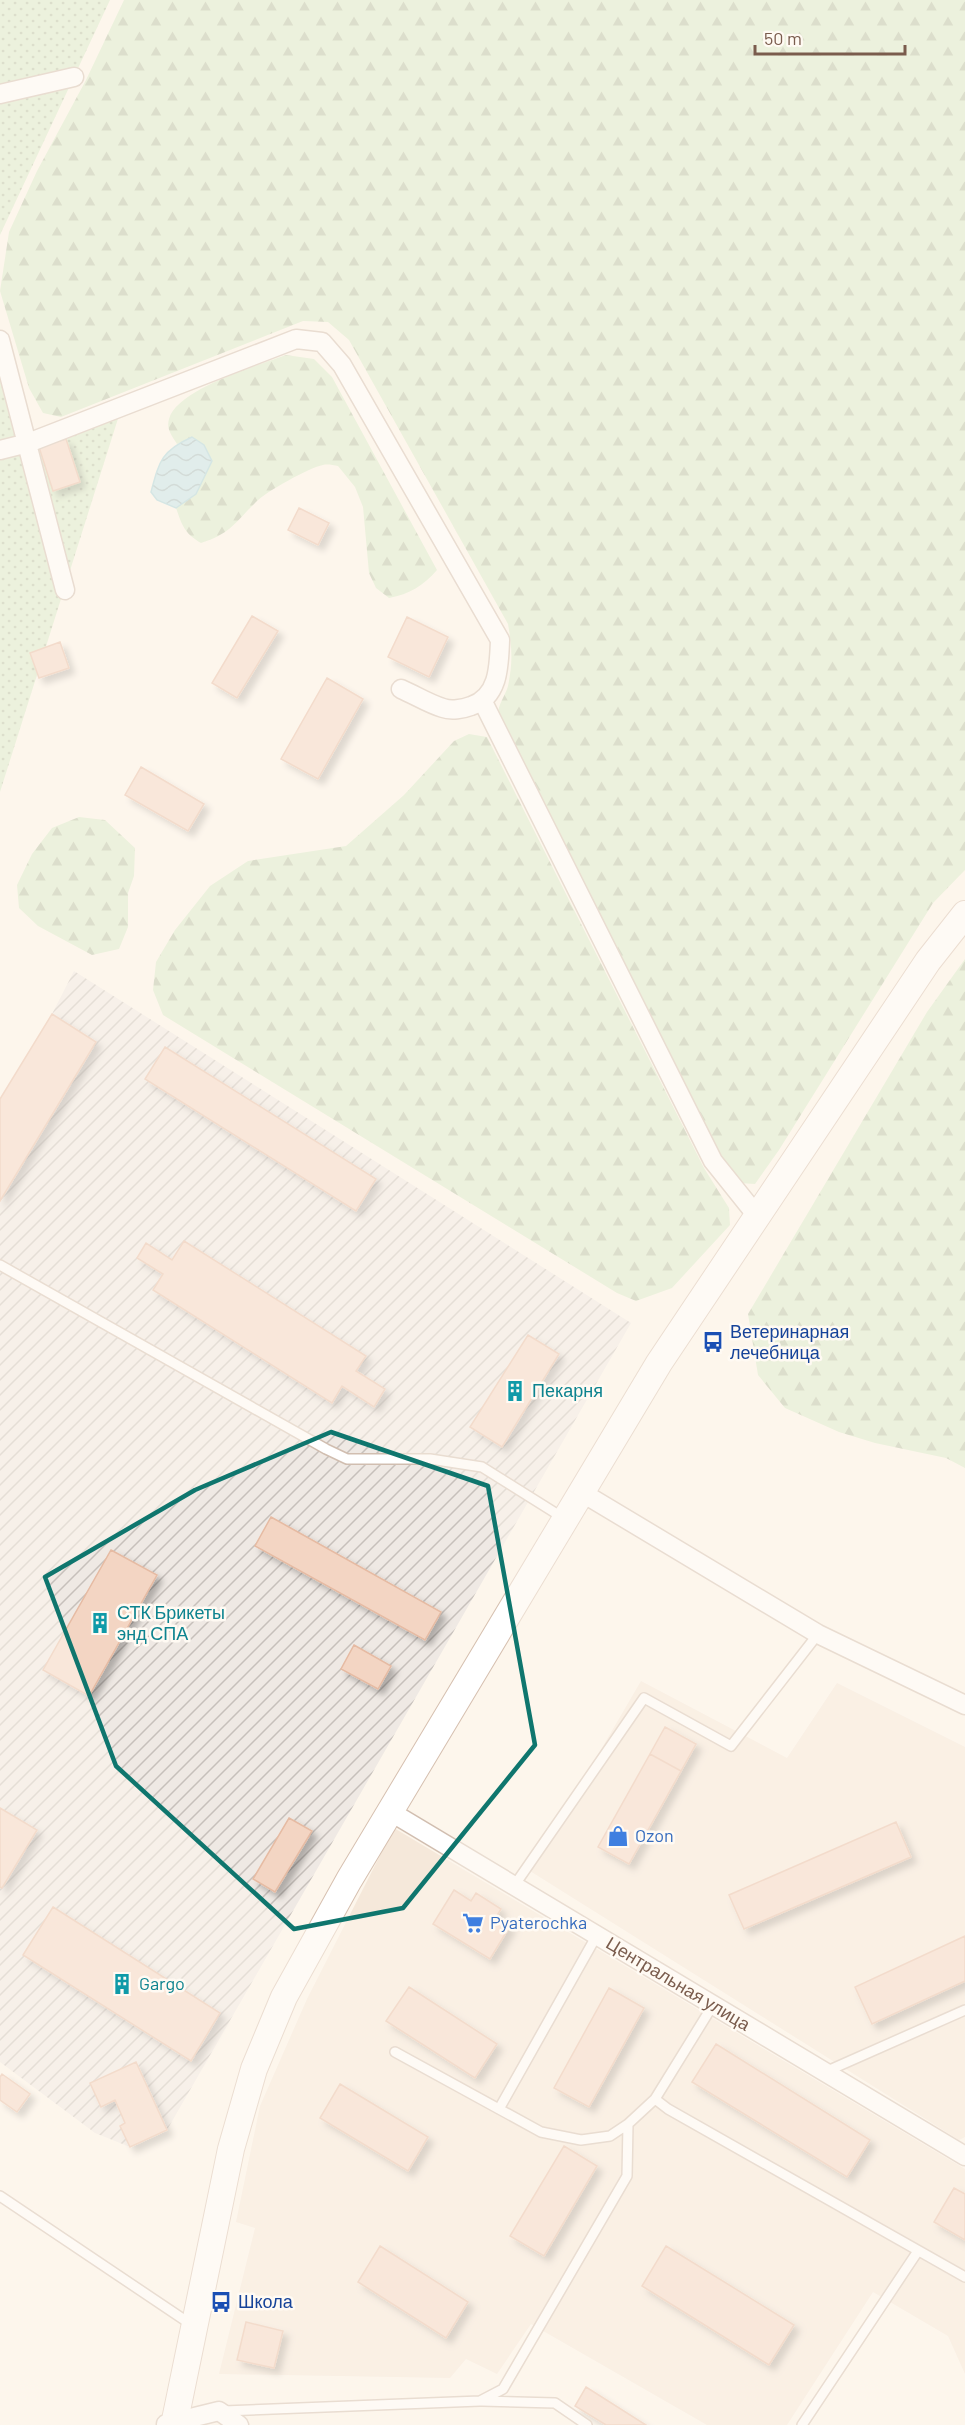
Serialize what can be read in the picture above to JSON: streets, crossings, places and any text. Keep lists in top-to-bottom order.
{
  "streets": {
    "street": ["Центральная улица"]
  },
  "places": {
    "bus stop": ["Ветеринарная лечебница", "Школа"],
    "building": ["Пекарня", "СТК Брикеты энд СПА", "Gargo"],
    "shop": ["Ozon"],
    "supermarket": ["Pyaterochka"]
  },
  "scale_bar": "50 m"
}
